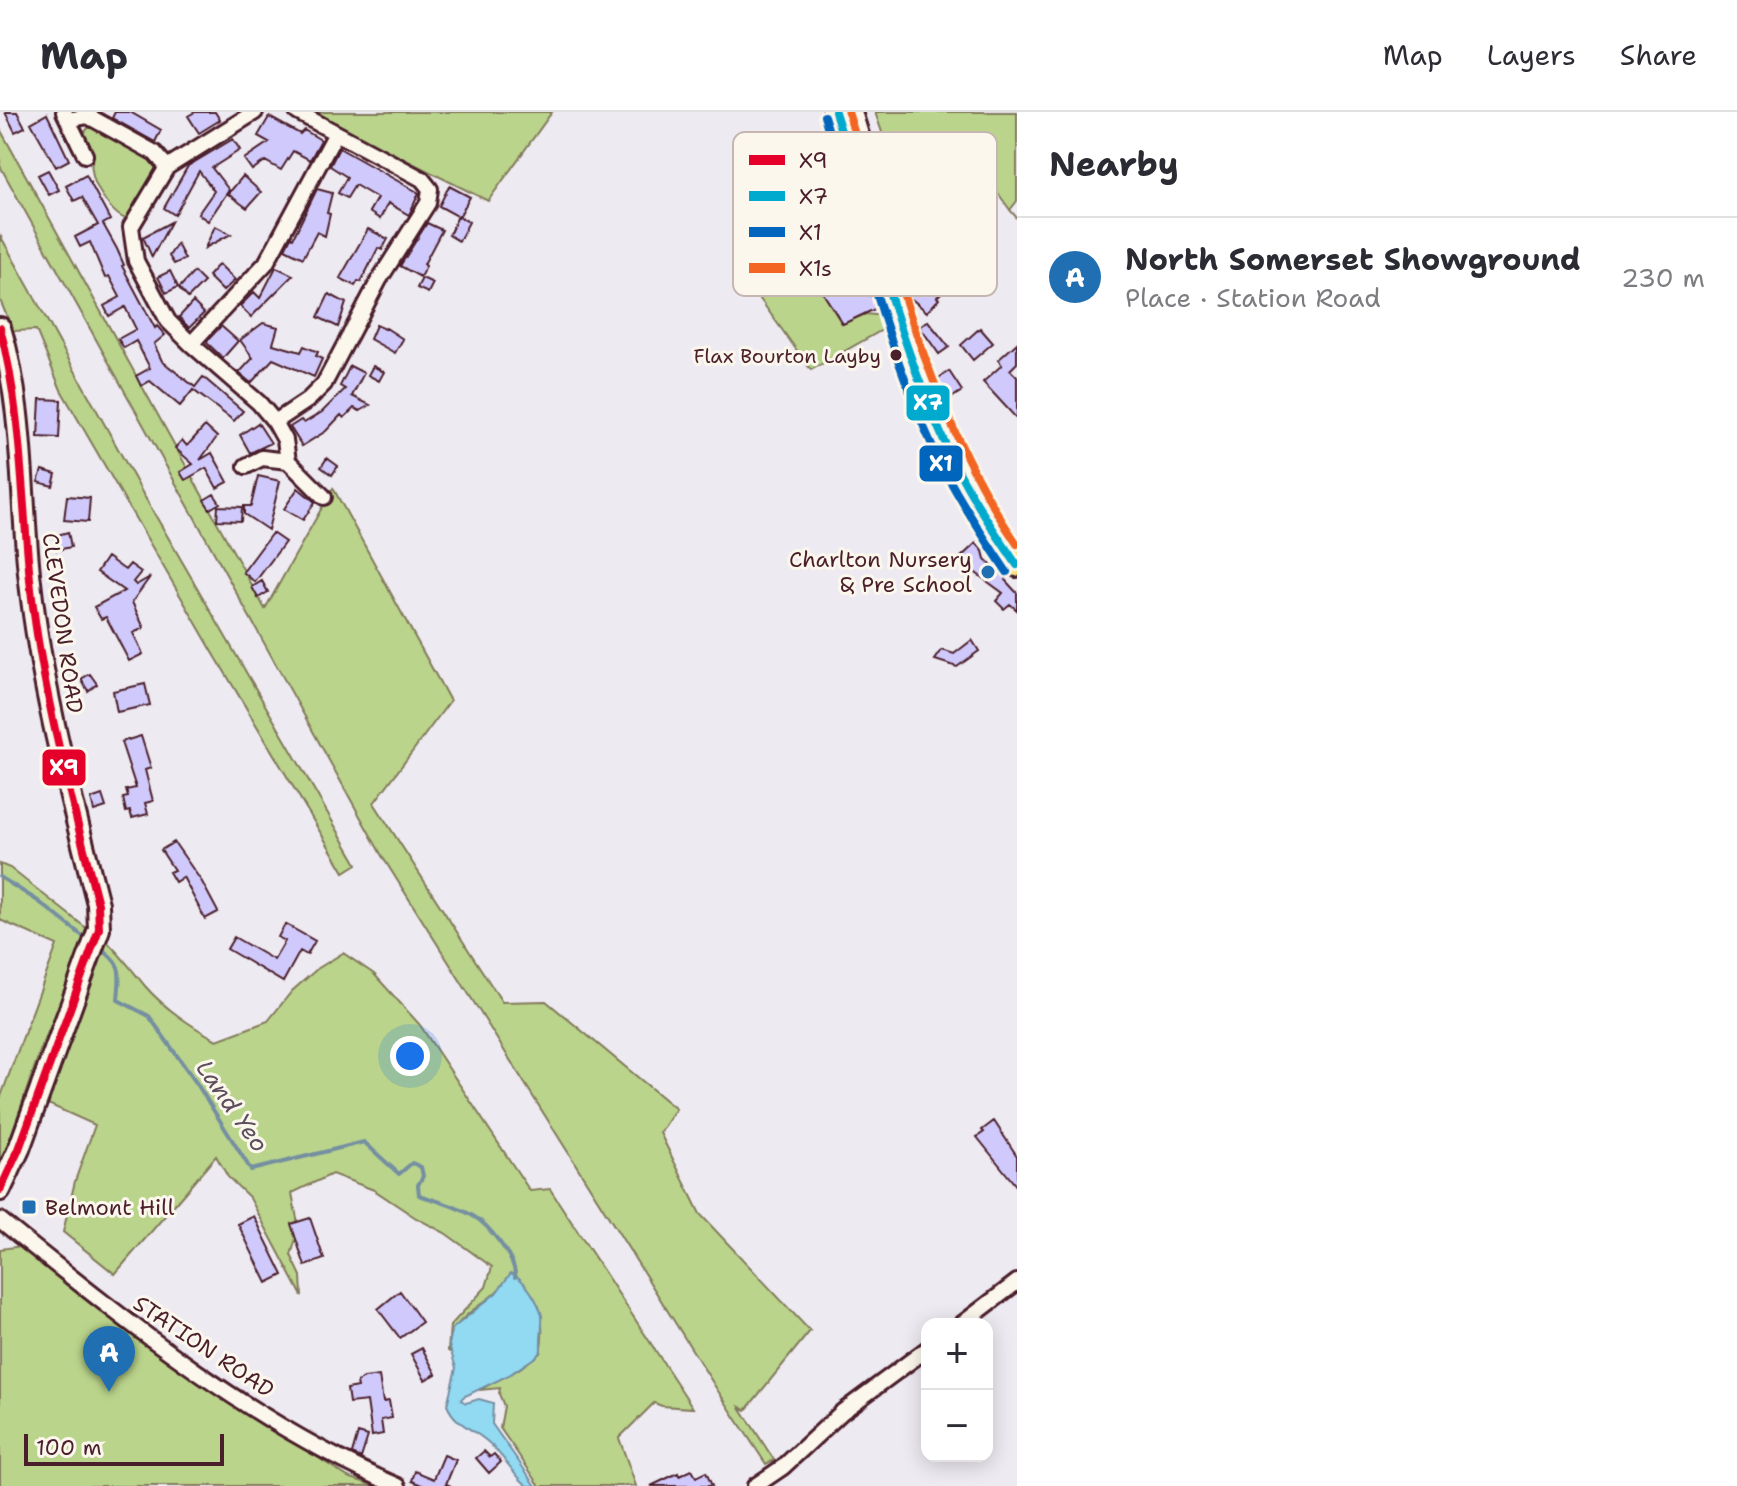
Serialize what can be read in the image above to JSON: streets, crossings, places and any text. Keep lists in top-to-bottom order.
{
  "streets": {
    "main road": ["CLEVEDON ROAD"],
    "street": ["STATION ROAD"]
  },
  "water": ["Land Yeo"],
  "places": {
    "other": ["Flax Bourton Layby", "Charlton Nursery & Pre School"],
    "transit": ["Belmont Hill"]
  },
  "lines": [
    "transit line X7",
    "transit line X1s",
    "transit line X1",
    "transit line X9"
  ],
  "legend": [
    "X9",
    "X7",
    "X1",
    "X1s"
  ],
  "scale_bar": "100 m",
  "page": {
    "header": "Map",
    "nav": ["Map", "Layers", "Share"],
    "heading": "Nearby",
    "list": [
      {
        "mark": "A",
        "name": "North Somerset Showground",
        "note": "Place · Station Road",
        "value": "230 m"
      }
    ],
    "map_buttons": ["+", "−"],
    "pins": "A",
    "scale": "100 m"
  }
}
